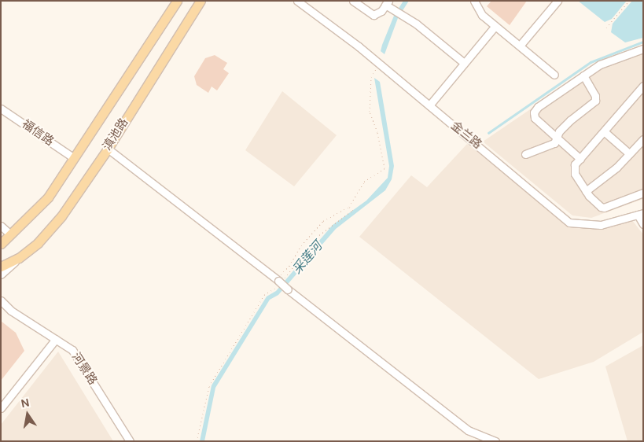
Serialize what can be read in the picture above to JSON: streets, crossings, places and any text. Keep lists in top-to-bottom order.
{
  "streets": {
    "main road": ["滇池路"],
    "street": ["福信路", "金兰路", "河景路"]
  },
  "crossings": [
    ["福信路", "滇池路"]
  ],
  "water": ["采莲河"],
  "north": "top"
}
